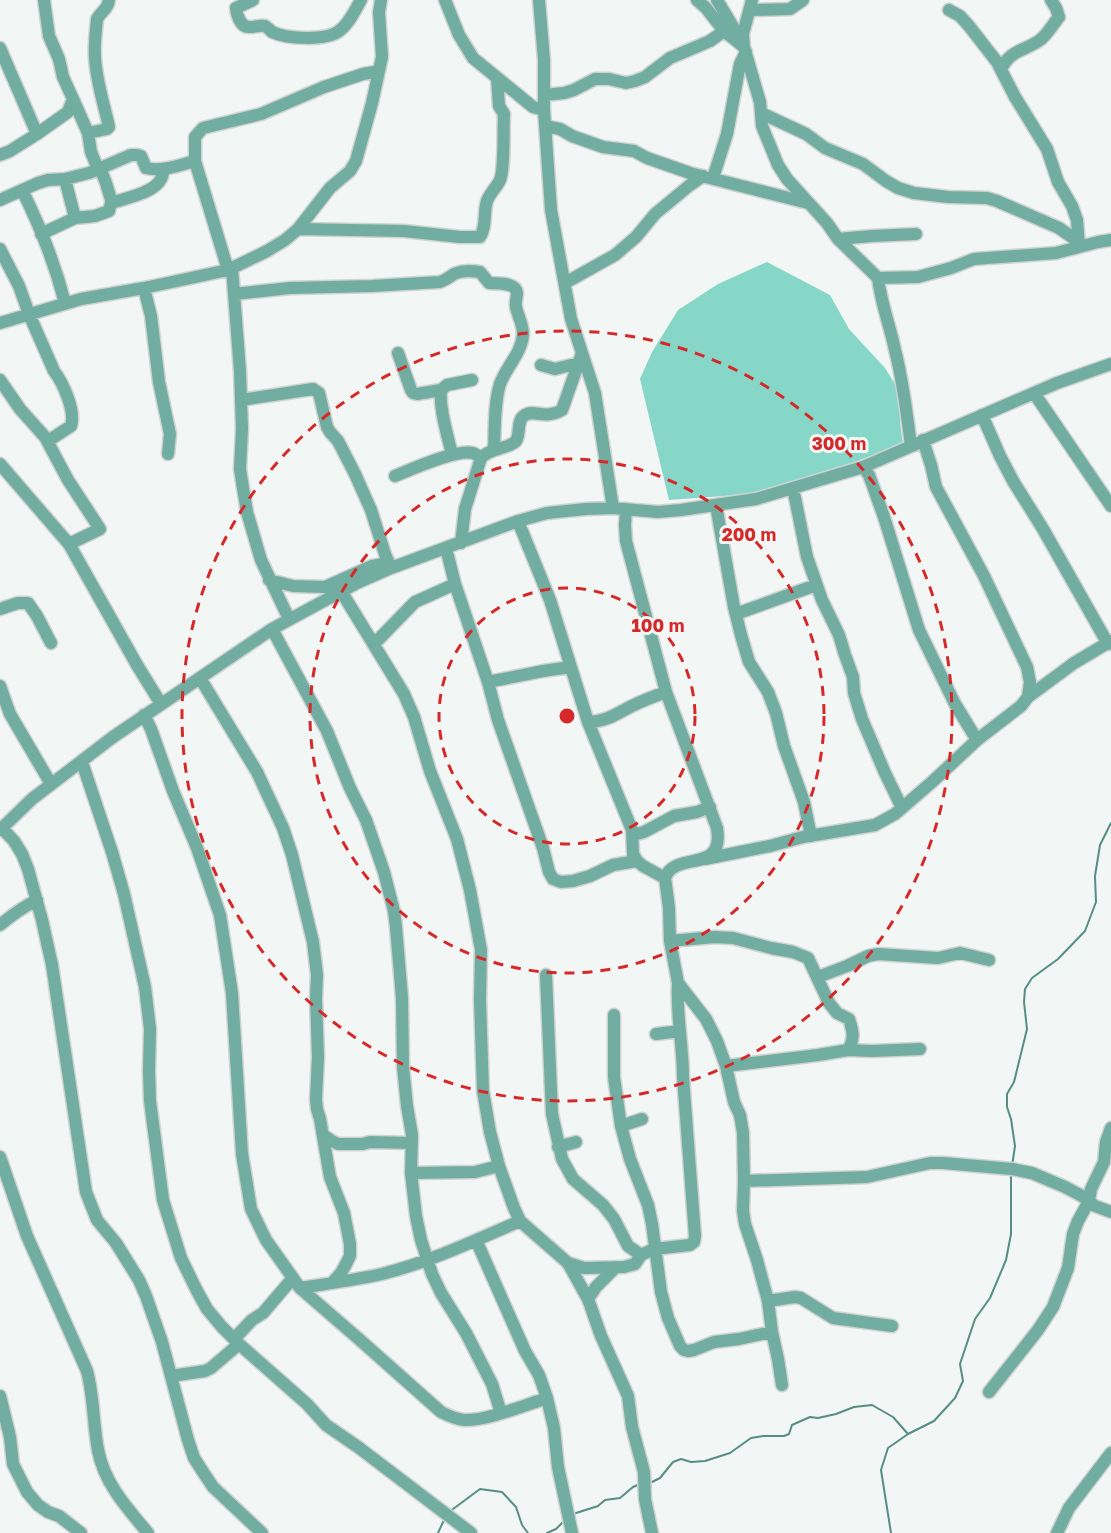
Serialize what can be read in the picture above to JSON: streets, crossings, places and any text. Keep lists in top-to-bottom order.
{
  "rings": ["300 m", "200 m", "100 m"]
}
